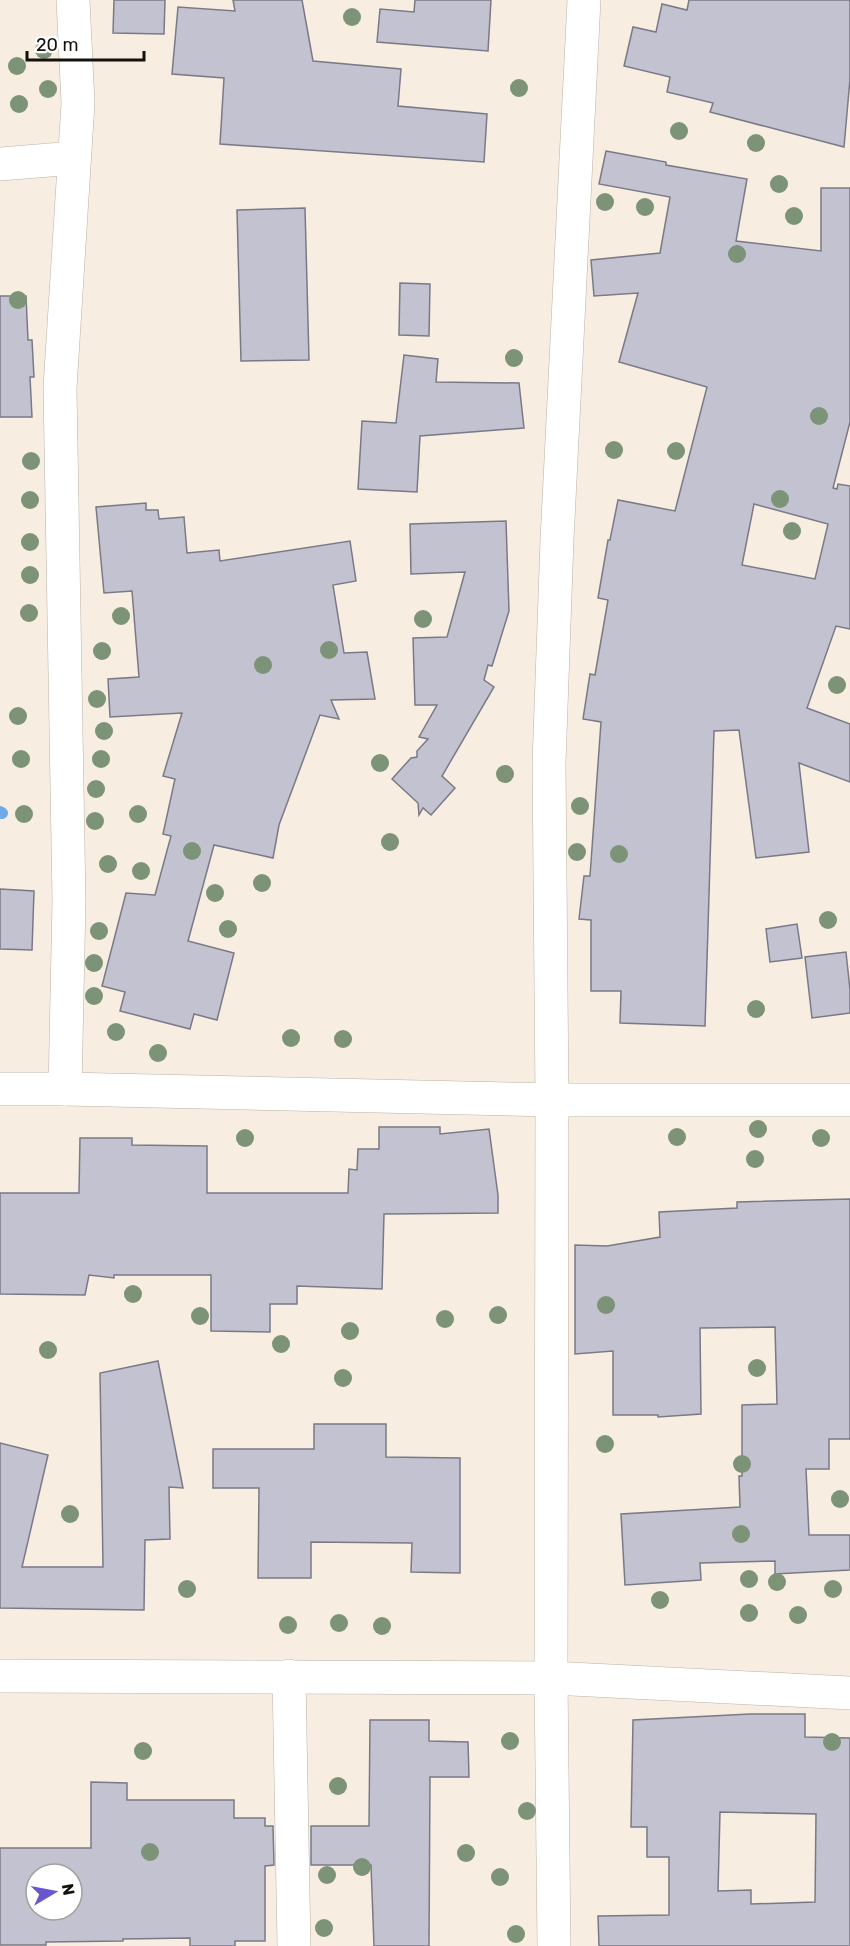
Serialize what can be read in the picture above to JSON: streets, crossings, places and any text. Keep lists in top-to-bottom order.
{
  "scale_bar": "20 m",
  "north": "right"
}
